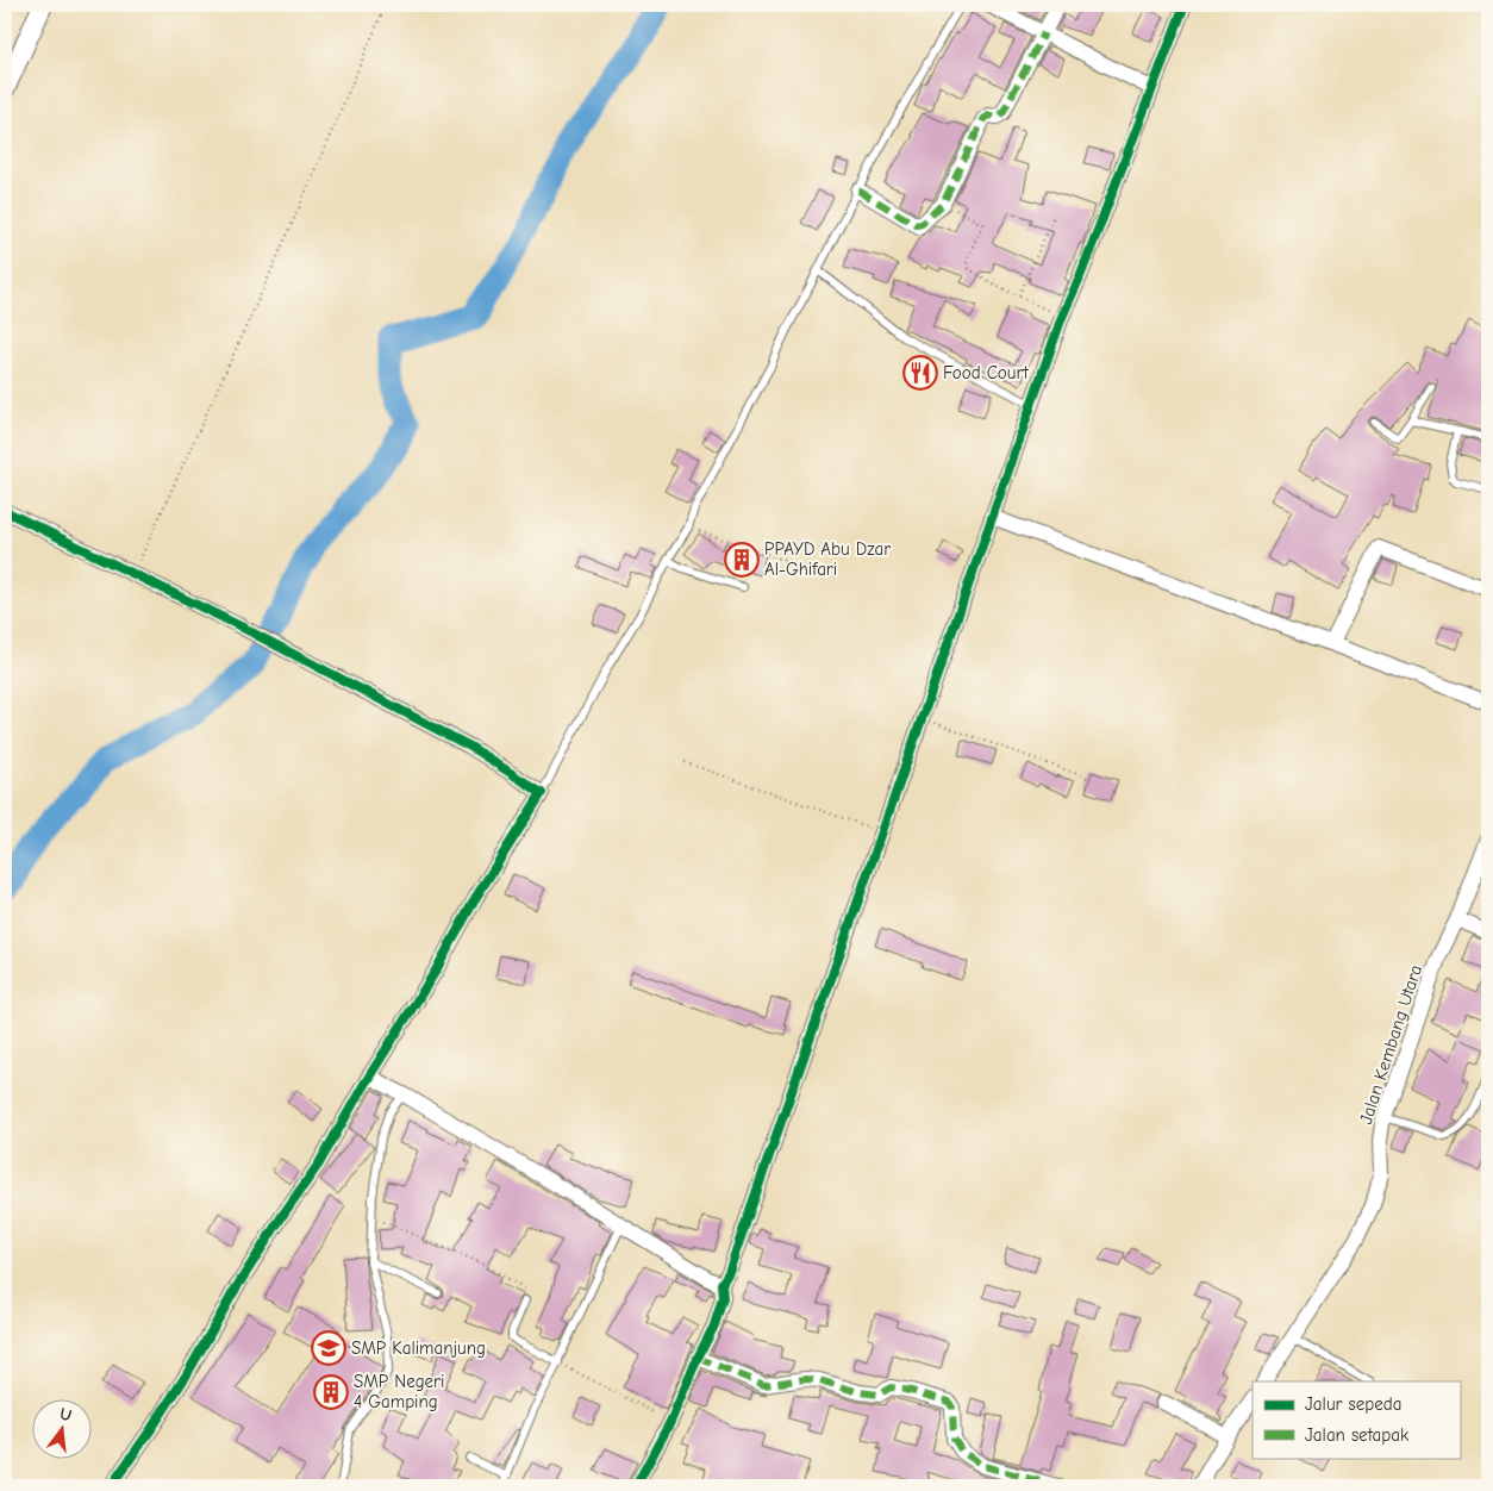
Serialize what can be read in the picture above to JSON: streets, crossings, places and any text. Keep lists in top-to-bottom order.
{
  "streets": {
    "street": ["Jalan Kembang Utara"]
  },
  "places": {
    "restaurant": ["Food Court"],
    "building": ["PPAYD Abu Dzar Al-Ghifari", "SMP Negeri 4 Gamping"],
    "school or university": ["SMP Kalimanjung"]
  },
  "legend": ["Jalur sepeda", "Jalan setapak"],
  "north": "top"
}
